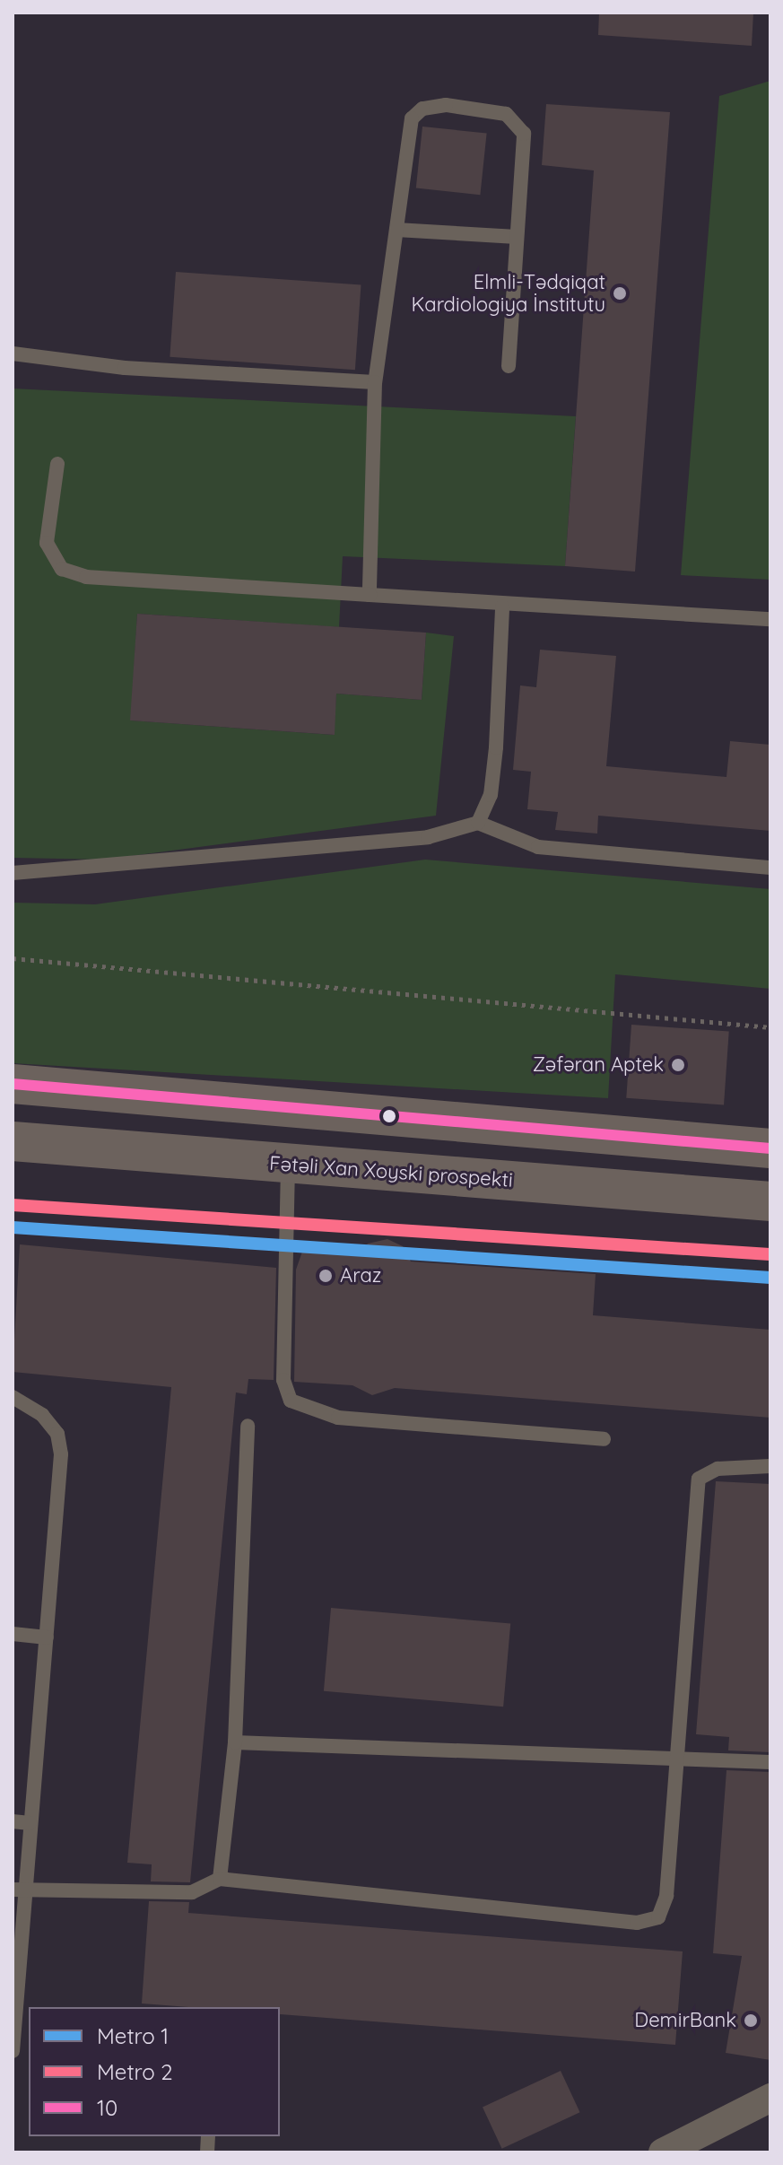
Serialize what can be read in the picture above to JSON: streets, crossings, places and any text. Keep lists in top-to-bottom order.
{
  "streets": {
    "main road": ["Fətəli Xan Xoyski prospekti"]
  },
  "places": [
    "Elmli-Tədqiqat Kardiologiya İnstitutu",
    "Zəfəran Aptek",
    "Araz",
    "DemirBank"
  ],
  "lines": ["transit line 10", "metro line 2", "metro line 1"],
  "legend": ["Metro 1", "Metro 2", "10"]
}
